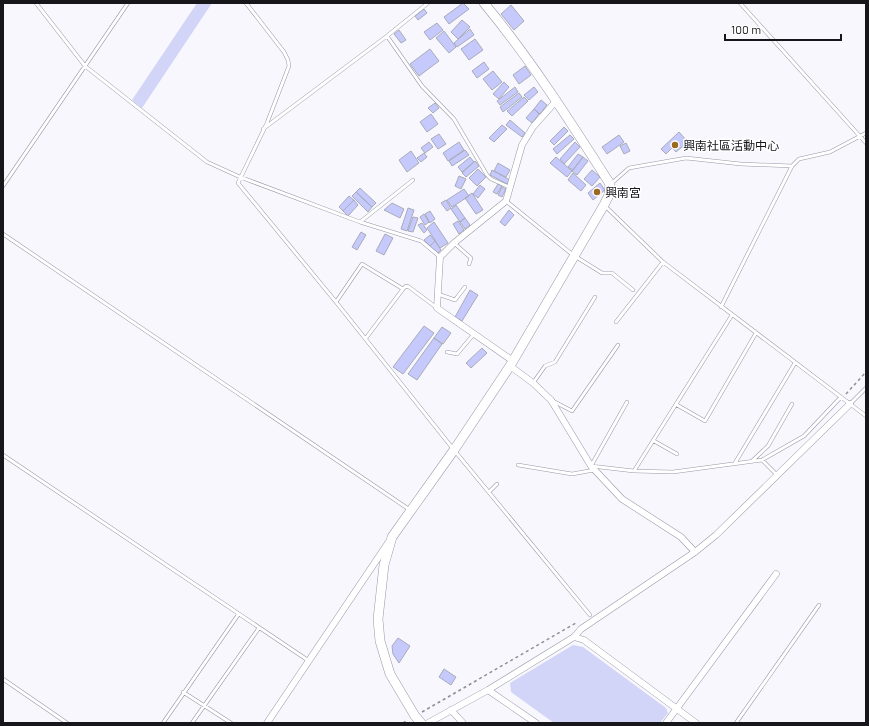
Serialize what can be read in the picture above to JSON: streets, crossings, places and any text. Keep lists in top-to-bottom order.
{
  "places": ["興南社區活動中心", "興南宮"],
  "scale_bar": "100 m"
}
